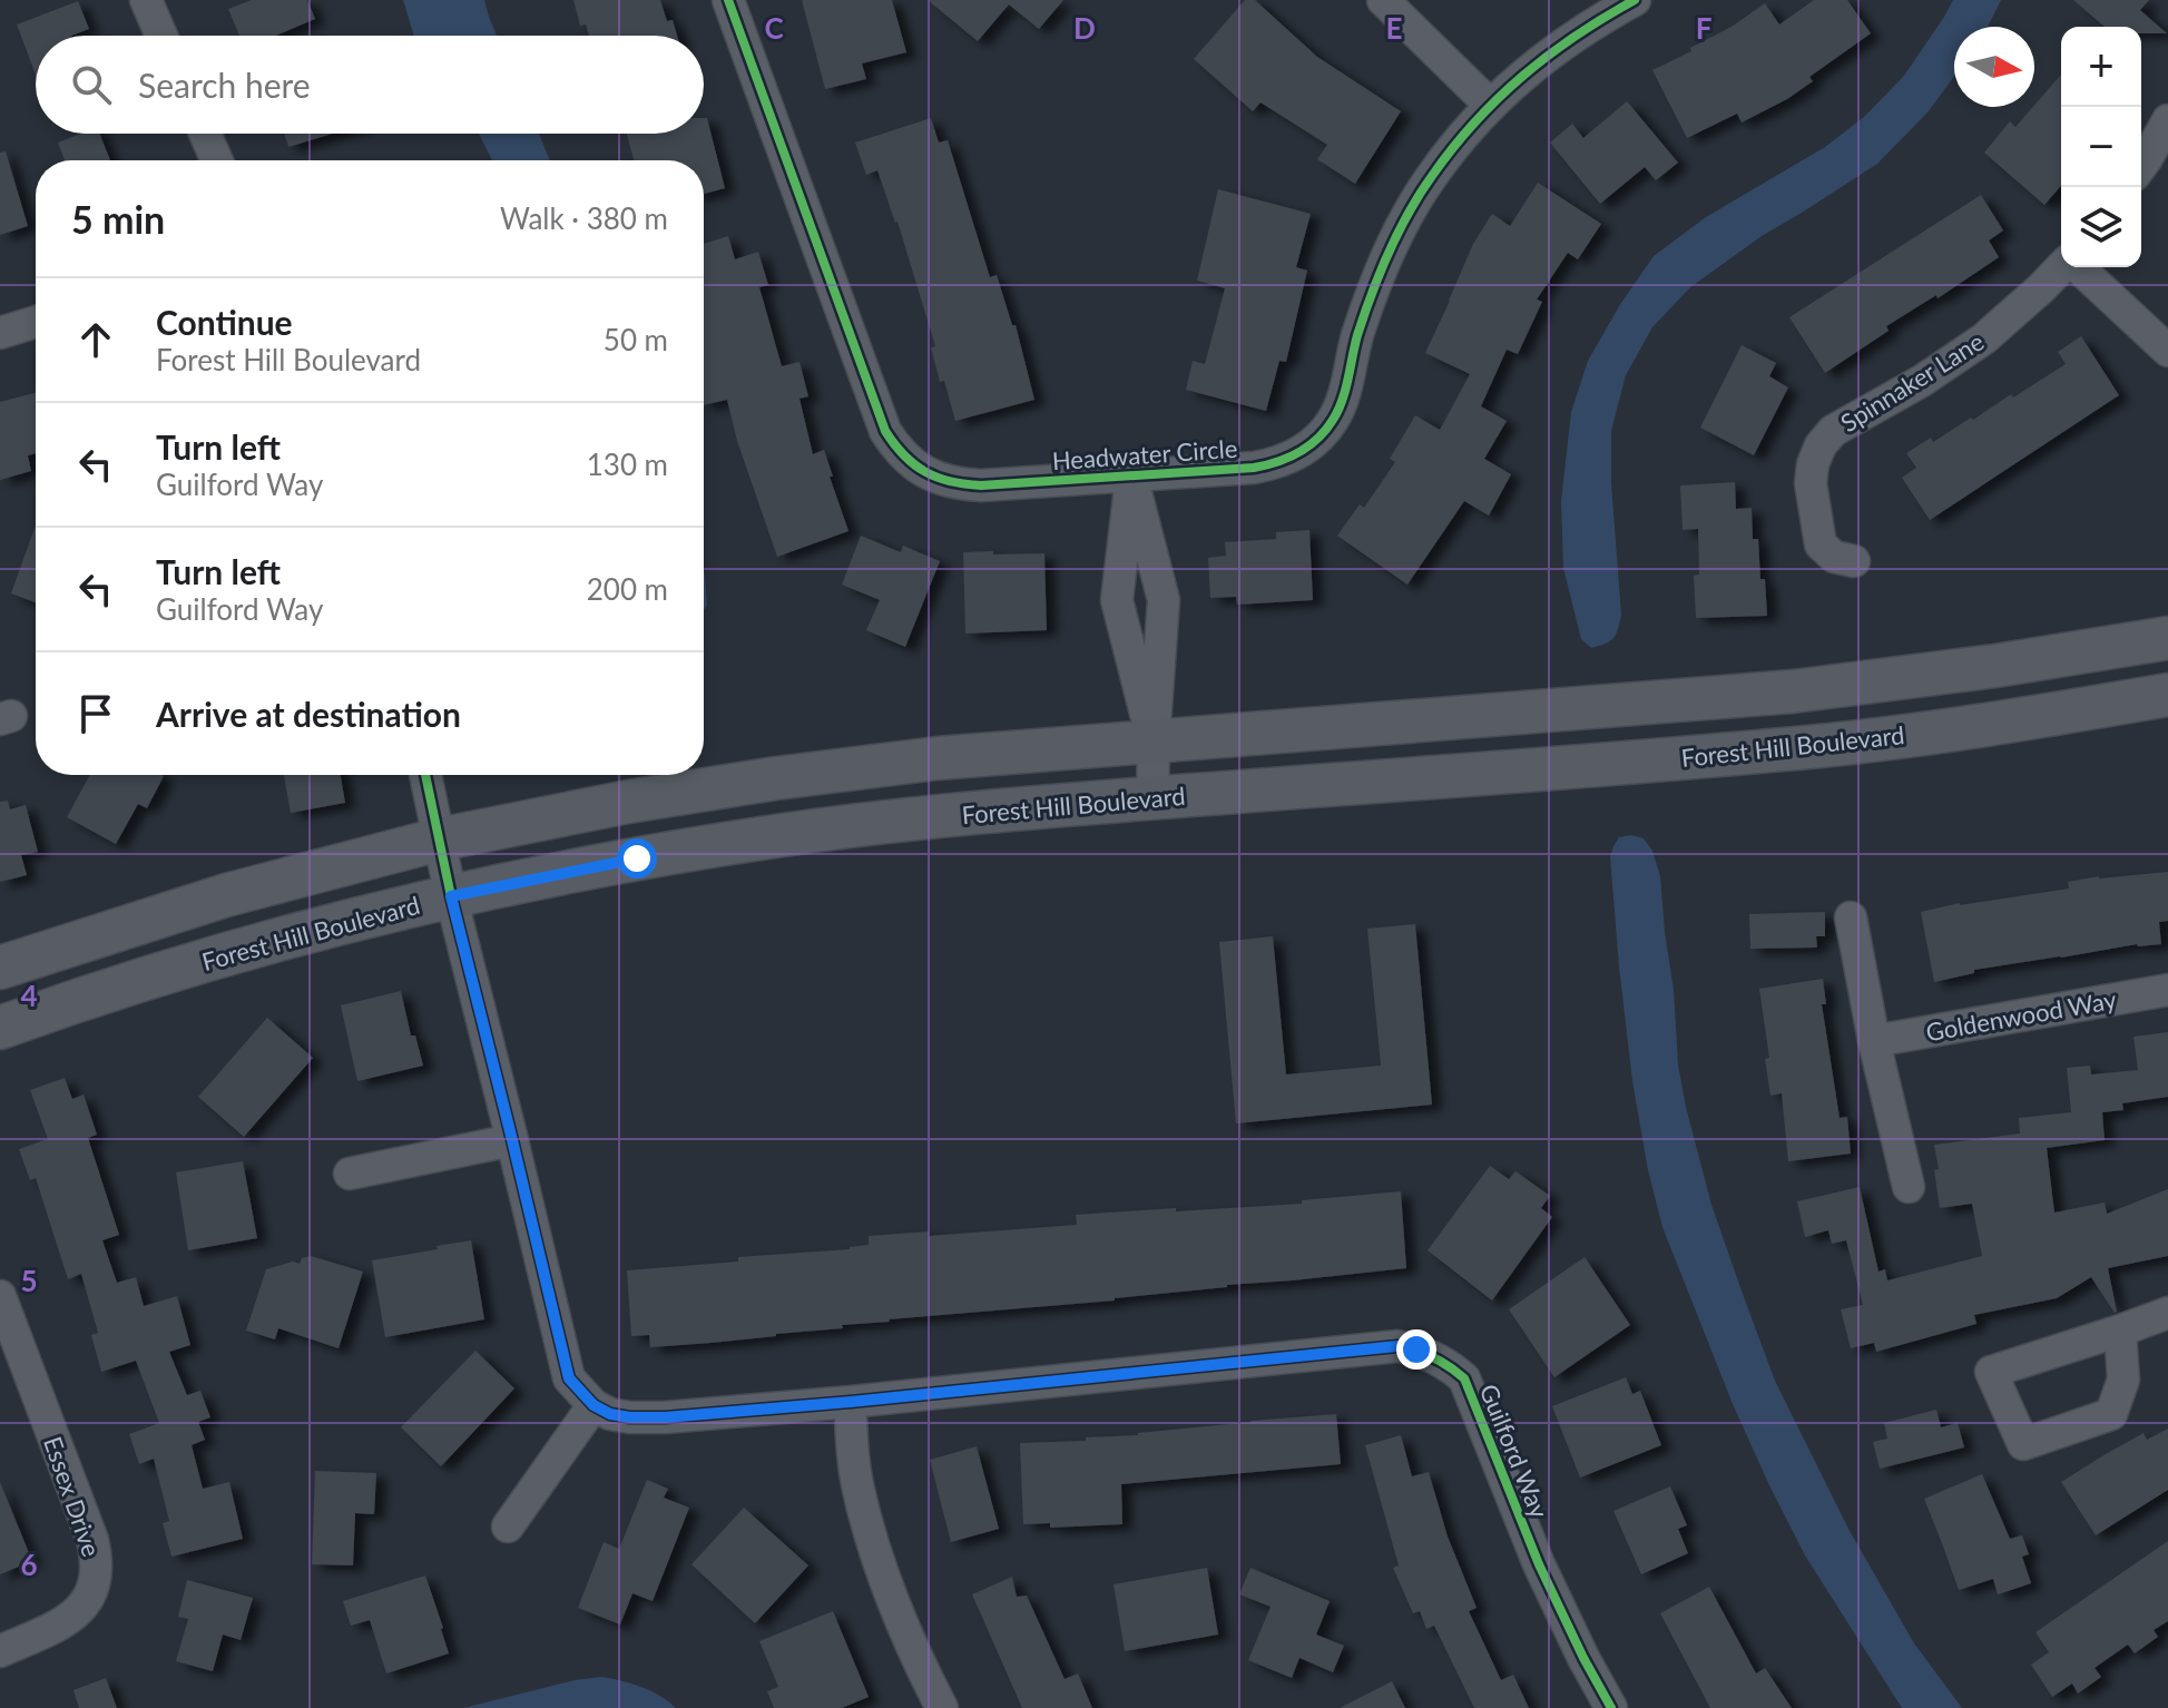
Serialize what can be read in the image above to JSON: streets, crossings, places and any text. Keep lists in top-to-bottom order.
{
  "streets": {
    "main road": ["Forest Hill Boulevard"],
    "street": [
      "Spinnaker Lane",
      "Headwater Circle",
      "Goldenwood Way",
      "Guilford Way",
      "Essex Drive"
    ]
  },
  "crossings": [
    ["Headwater Circle", "Forest Hill Boulevard"]
  ],
  "north": "right",
  "page": {
    "map_buttons": ["+", "−"],
    "search": "Search here",
    "heading": ["5 min", "Walk · 380 m"],
    "list": [
      ["Continue", "Forest Hill Boulevard", "50 m"],
      ["Turn left", "Guilford Way", "130 m"],
      ["Turn left", "Guilford Way", "200 m"],
      "Arrive at destination"
    ]
  },
  "grid": {
    "columns": [
      "C",
      "D",
      "E",
      "F"
    ],
    "rows": ["4", "5", "6"]
  }
}
